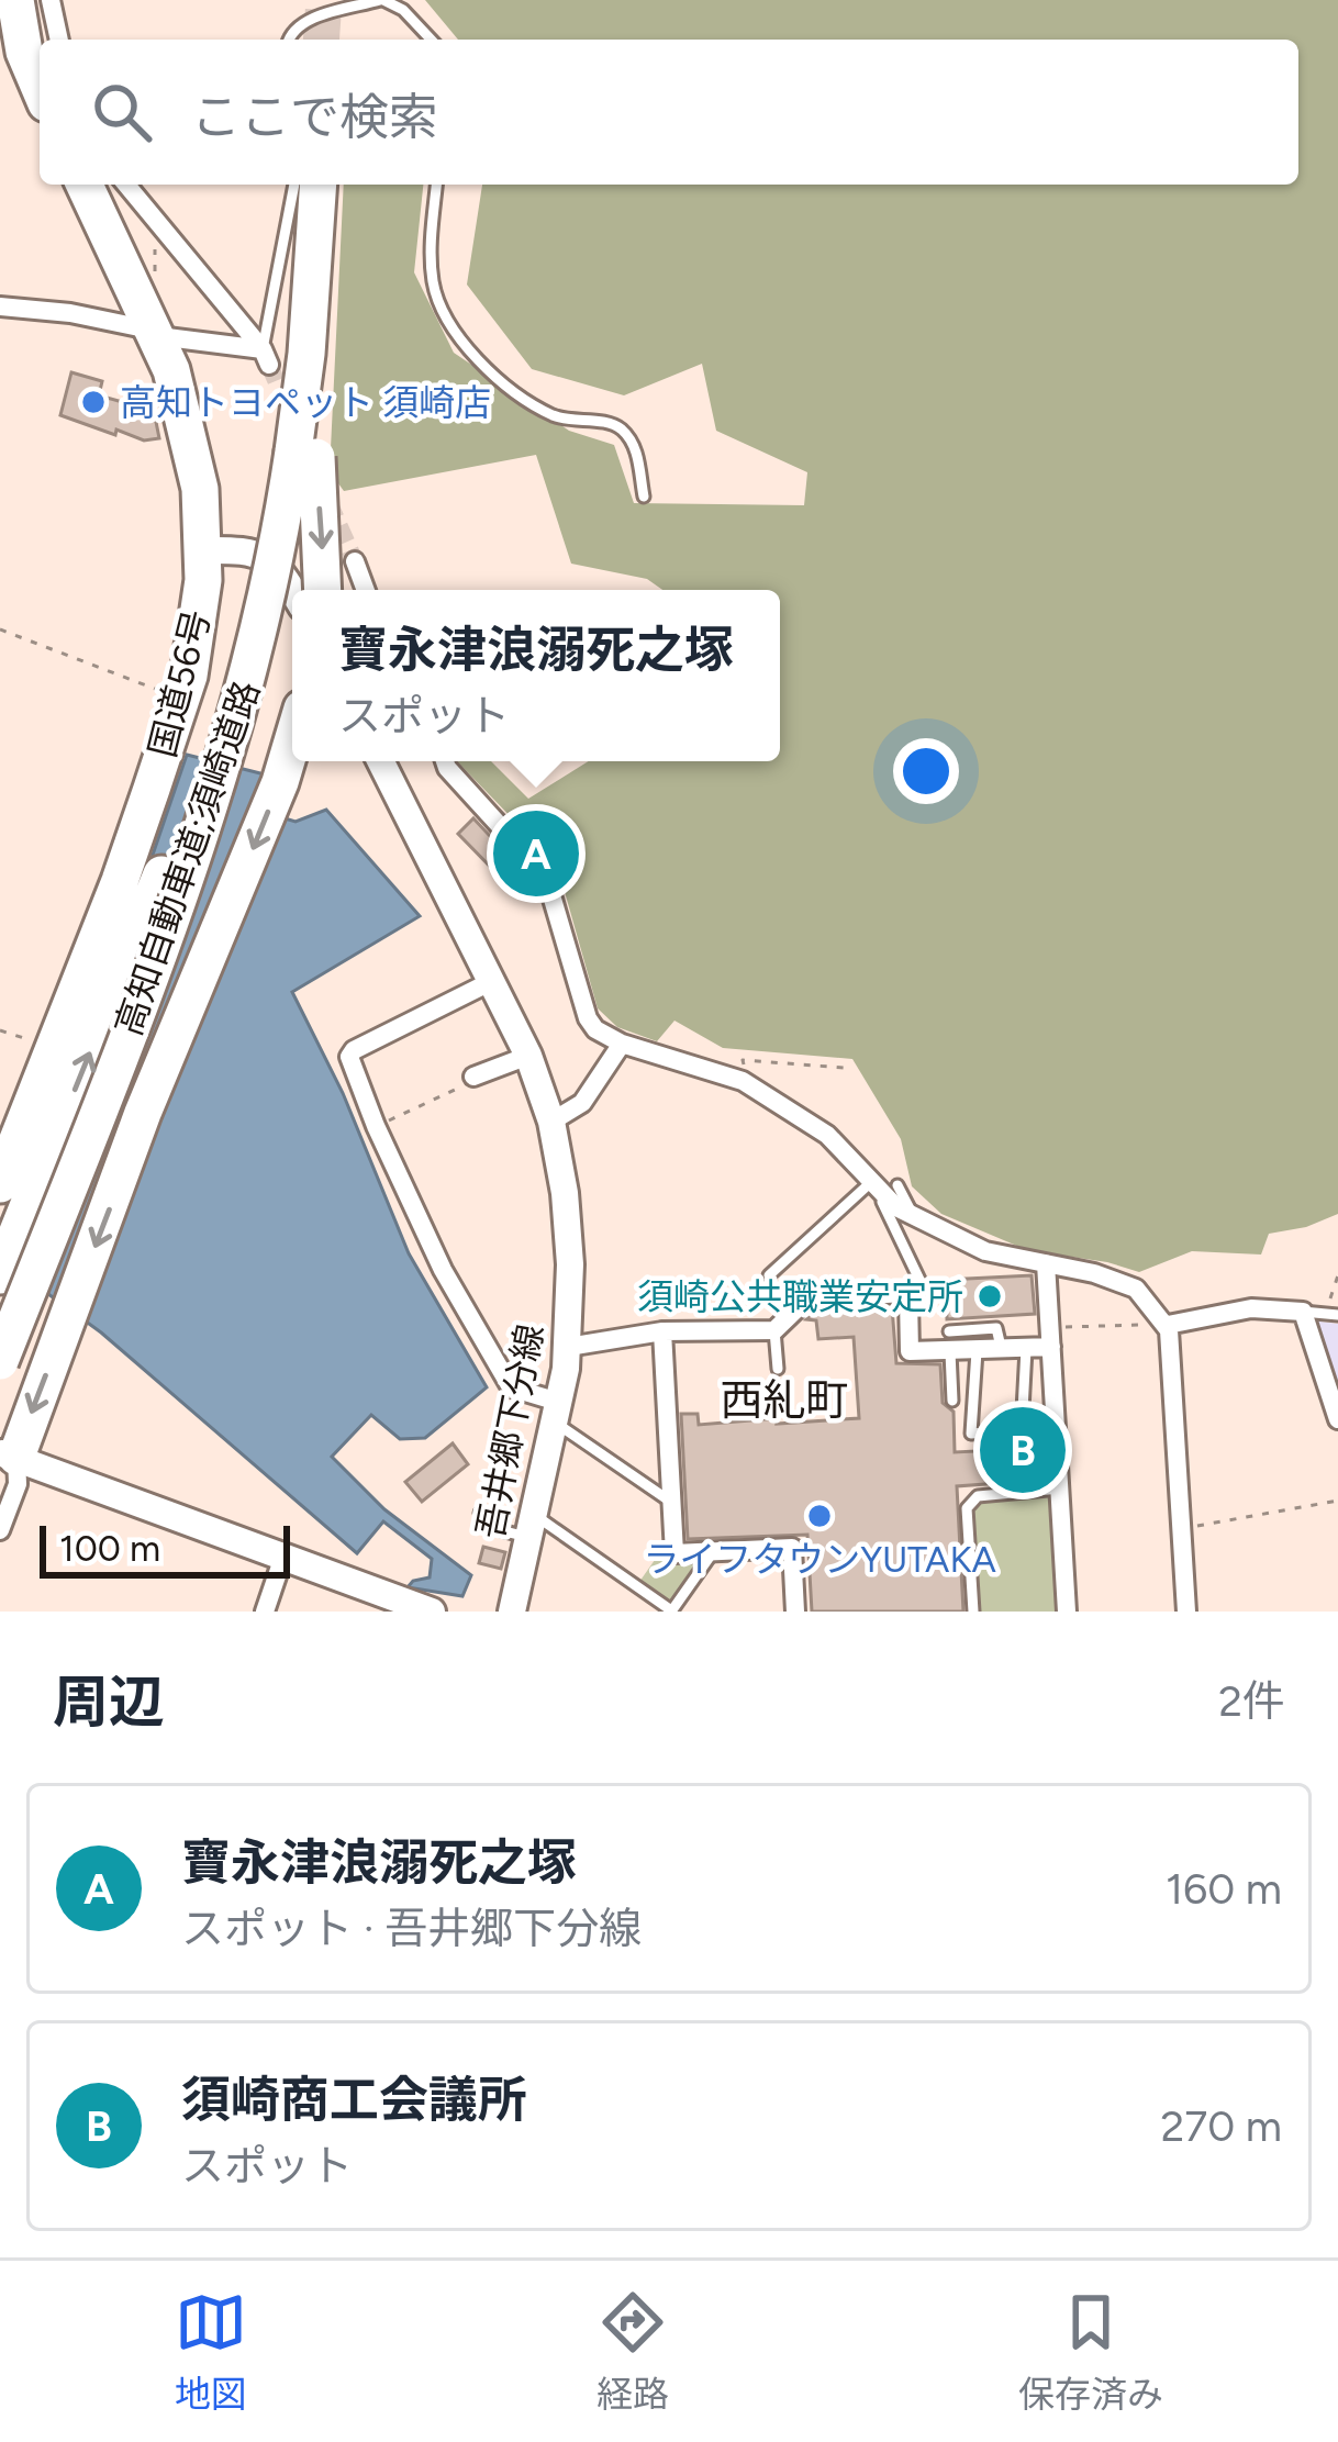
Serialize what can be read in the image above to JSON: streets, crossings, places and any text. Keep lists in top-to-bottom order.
{
  "streets": {
    "highway": ["国道56号", "高知自動車道;須崎道路"],
    "main road": ["吾井郷下分線"]
  },
  "districts": ["西糺町"],
  "places": ["高知トヨペット 須崎店", "須崎公共職業安定所", "ライフタウンYUTAKA"],
  "scale_bar": "100 m",
  "page": {
    "search": "ここで検索",
    "popup": ["寶永津浪溺死之塚", "スポット"],
    "pins": ["A", "B"],
    "scale": "100 m",
    "heading": ["周辺", "2件"],
    "list": [
      {
        "mark": "A",
        "name": "寶永津浪溺死之塚",
        "note": "スポット · 吾井郷下分線",
        "value": "160 m"
      },
      {
        "mark": "B",
        "name": "須崎商工会議所",
        "note": "スポット",
        "value": "270 m"
      }
    ],
    "nav": ["地図", "経路", "保存済み"]
  }
}
